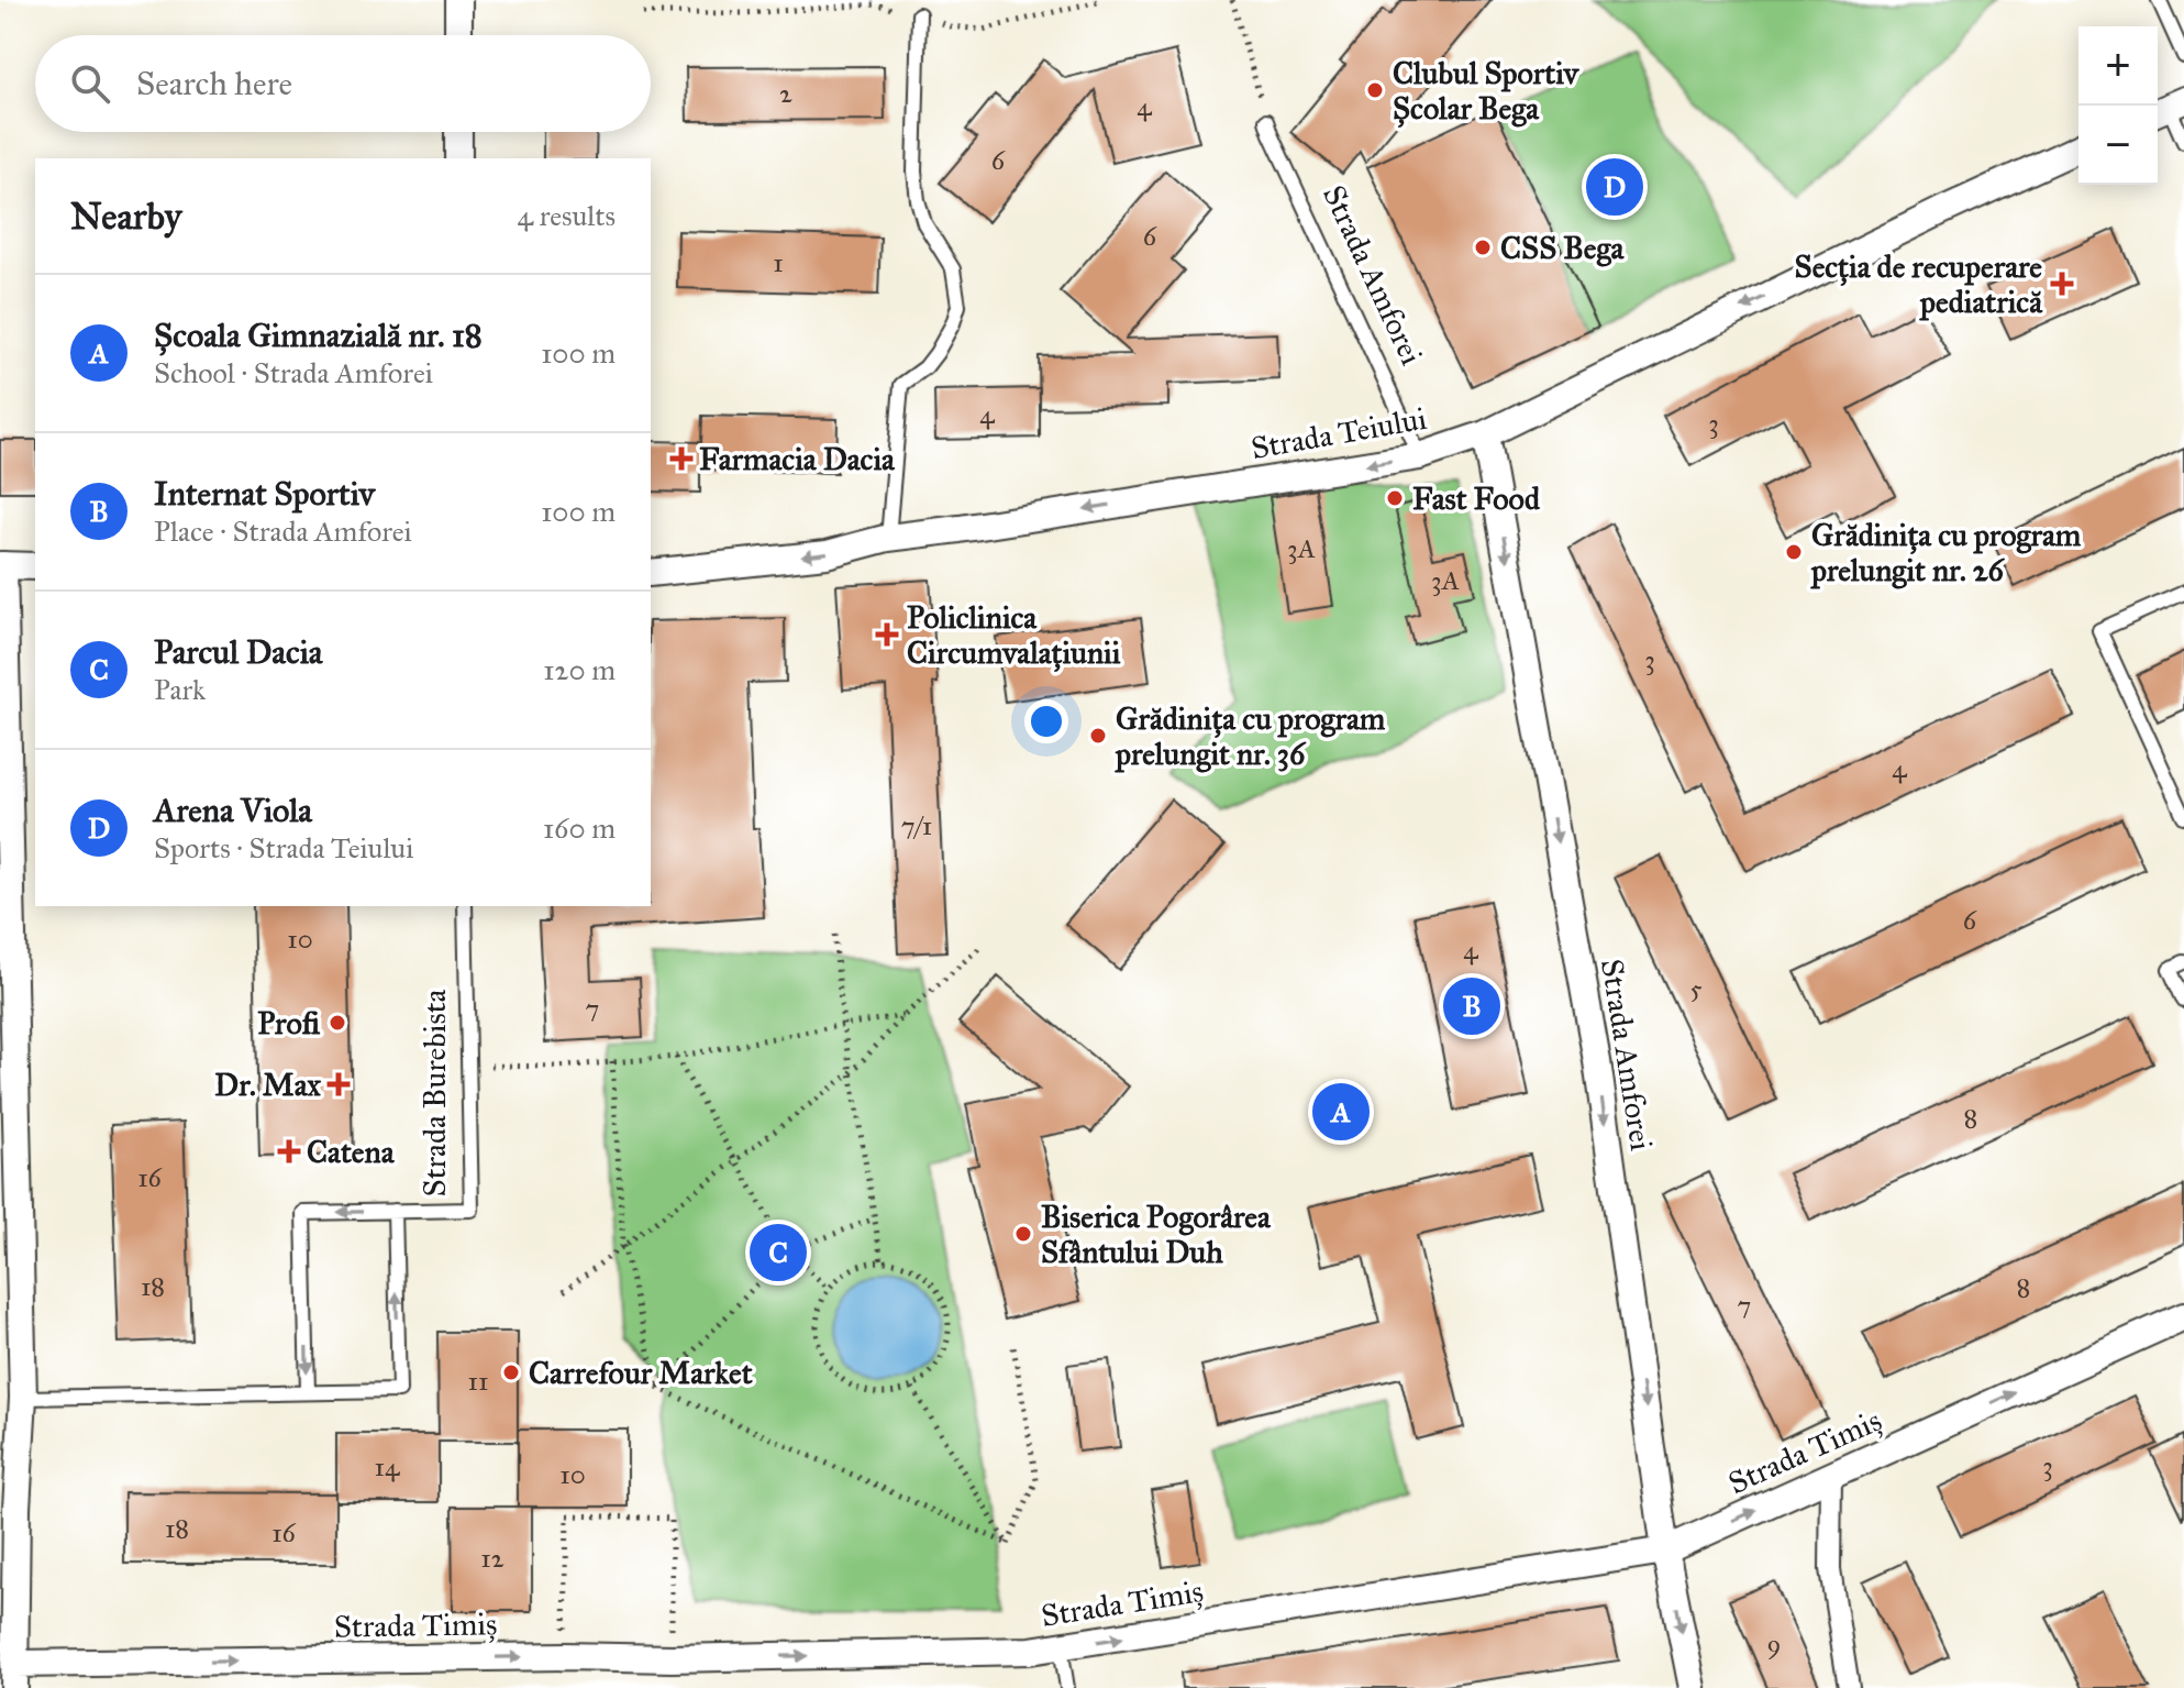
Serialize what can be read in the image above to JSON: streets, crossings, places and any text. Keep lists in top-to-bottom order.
{
  "streets": {
    "street": ["Strada Amforei", "Strada Teiului", "Strada Timiș"],
    "lane": ["Strada Burebista"]
  },
  "crossings": [
    ["Strada Amforei", "Strada Teiului"],
    ["Strada Amforei", "Strada Timiș"]
  ],
  "one_way": ["Strada Amforei", "Strada Teiului", "Strada Timiș"],
  "places": {
    "other": [
      "Clubul Sportiv Școlar Bega",
      "CSS Bega",
      "Fast Food",
      "Grădinița cu program prelungit nr. 26",
      "Grădinița cu program prelungit nr. 36",
      "Profi",
      "Biserica Pogorârea Sfântului Duh",
      "Carrefour Market"
    ],
    "health": [
      "Secția de recuperare pediatrică",
      "Farmacia Dacia",
      "Policlinica Circumvalațiunii",
      "Dr. Max",
      "Catena"
    ]
  },
  "house_numbers": [
    "2",
    "4",
    "6",
    "6",
    "1",
    "4",
    "3",
    "3A",
    "3A",
    "3",
    "4",
    "7/1",
    "6",
    "10",
    "4",
    "5",
    "7",
    "8",
    "16",
    "18",
    "8",
    "7",
    "11",
    "3",
    "14",
    "10",
    "18",
    "16",
    "12",
    "9"
  ],
  "page": {
    "map_buttons": ["+", "−"],
    "search": "Search here",
    "pins": [
      "D",
      "B",
      "A",
      "C"
    ],
    "heading": ["Nearby", "4 results"],
    "list": [
      {
        "mark": "A",
        "name": "Școala Gimnazială nr. 18",
        "note": "School · Strada Amforei",
        "value": "100 m"
      },
      {
        "mark": "B",
        "name": "Internat Sportiv",
        "note": "Place · Strada Amforei",
        "value": "100 m"
      },
      {
        "mark": "C",
        "name": "Parcul Dacia",
        "note": "Park",
        "value": "120 m"
      },
      {
        "mark": "D",
        "name": "Arena Viola",
        "note": "Sports · Strada Teiului",
        "value": "160 m"
      }
    ]
  }
}
